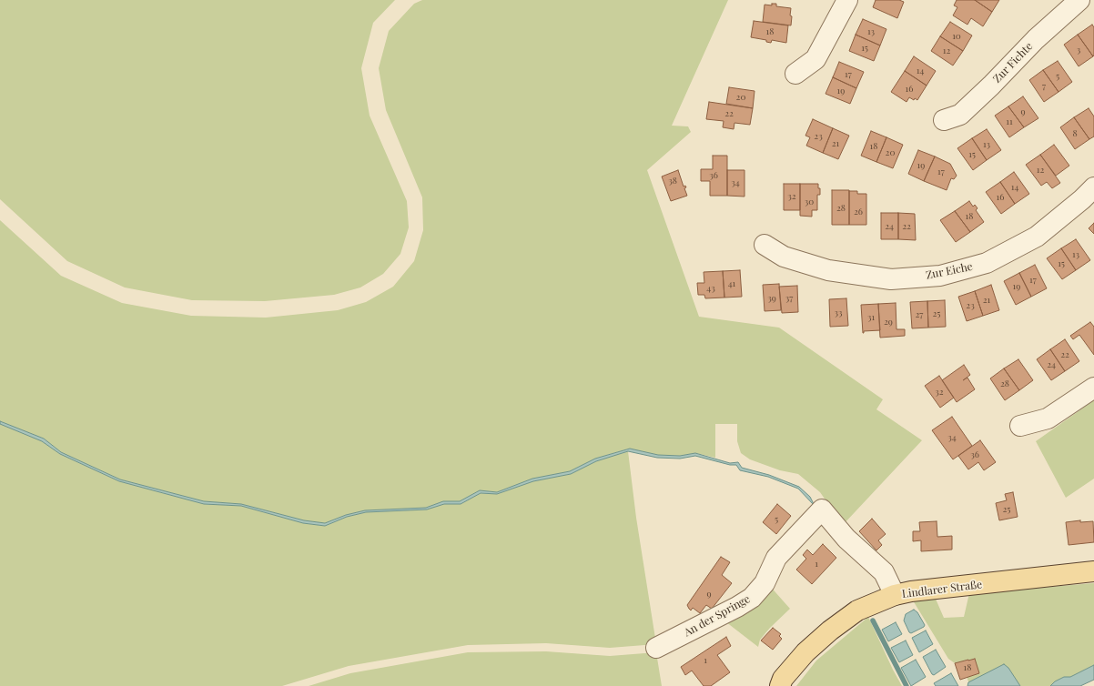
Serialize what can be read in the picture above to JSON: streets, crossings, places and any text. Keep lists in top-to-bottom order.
{
  "streets": {
    "main road": ["Lindlarer Straße"],
    "street": ["Zur Fichte", "Zur Eiche", "An der Springe"]
  },
  "crossings": [
    ["Lindlarer Straße", "An der Springe"]
  ],
  "house_numbers": [
    "18",
    "13",
    "10",
    "15",
    "3",
    "12",
    "14",
    "17",
    "5",
    "7",
    "16",
    "19",
    "20",
    "9",
    "22",
    "11",
    "8",
    "23",
    "21",
    "13",
    "18",
    "20",
    "15",
    "19",
    "12",
    "17",
    "36",
    "38",
    "34",
    "14",
    "32",
    "16",
    "30",
    "28",
    "26",
    "18",
    "24",
    "22",
    "13",
    "15",
    "17",
    "41",
    "19",
    "43",
    "39",
    "37",
    "21",
    "23",
    "33",
    "25",
    "27",
    "31",
    "29",
    "22",
    "24",
    "28",
    "32",
    "34",
    "36",
    "25",
    "5",
    "1",
    "9",
    "1",
    "18"
  ]
}
